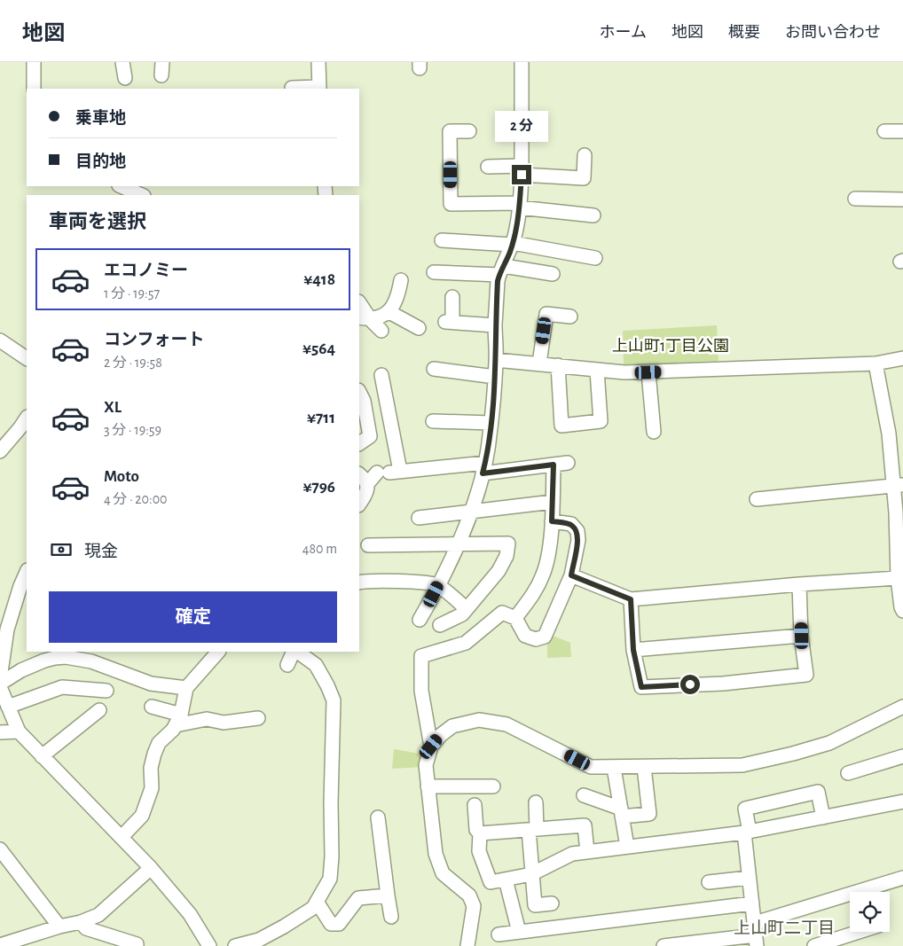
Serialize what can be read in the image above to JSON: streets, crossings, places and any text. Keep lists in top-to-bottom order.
{
  "districts": ["上山町二丁目"],
  "parks": ["上山町1丁目公園"],
  "page": {
    "header": "地図",
    "nav": [
      "ホーム",
      "地図",
      "概要",
      "お問い合わせ"
    ],
    "banner": ["乗車地", "目的地"],
    "bubble": "2 分",
    "heading": "車両を選択",
    "list": [
      {
        "name": "エコノミー",
        "note": "1 分 · 19:57",
        "value": "¥418"
      },
      {
        "name": "コンフォート",
        "note": "2 分 · 19:58",
        "value": "¥564"
      },
      {
        "name": "XL",
        "note": "3 分 · 19:59",
        "value": "¥711"
      },
      {
        "name": "Moto",
        "note": "4 分 · 20:00",
        "value": "¥796"
      }
    ],
    "pay": ["現金", "480 m"],
    "buttons": "確定"
  }
}
